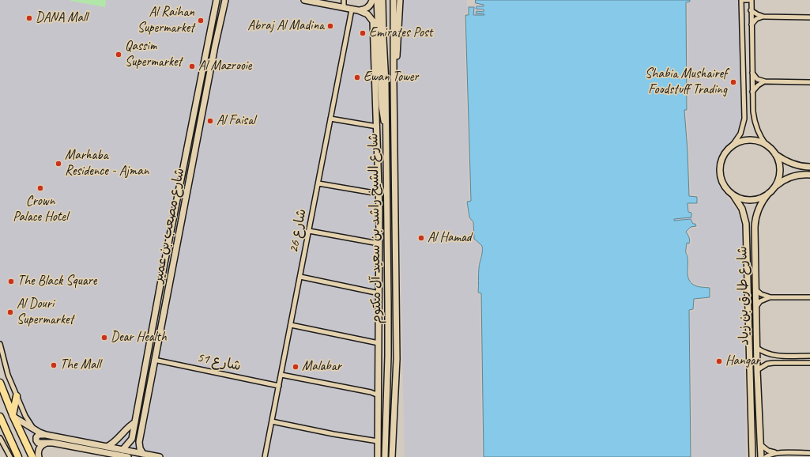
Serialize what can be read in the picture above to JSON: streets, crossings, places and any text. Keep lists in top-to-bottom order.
{
  "streets": {
    "main road": ["شارع مصعب بن عمير", "شارع الشيخ راشد بن سعيد آل مكتوم", "شارع طارق بن زياد"],
    "street": ["شارع 26", "شارع 51"]
  },
  "crossings": [
    ["شارع مصعب بن عمير", "شارع 51"],
    ["شارع 26", "شارع 51"]
  ],
  "places": [
    "DANA Mall",
    "Al Raihan Supermarket",
    "Abraj Al Madina",
    "Emirates Post",
    "Qassim Supermarket",
    "Al Mazrooie",
    "Ewan Tower",
    "Shabia Mushairef Foodstuff Trading",
    "Al Faisal",
    "Marhaba Residence - Ajman",
    "Crown Palace Hotel",
    "Al Hamad",
    "The Black Square",
    "Al Douri Supermarket",
    "Dear Health",
    "Hangar",
    "The Mall",
    "Malabar"
  ]
}
